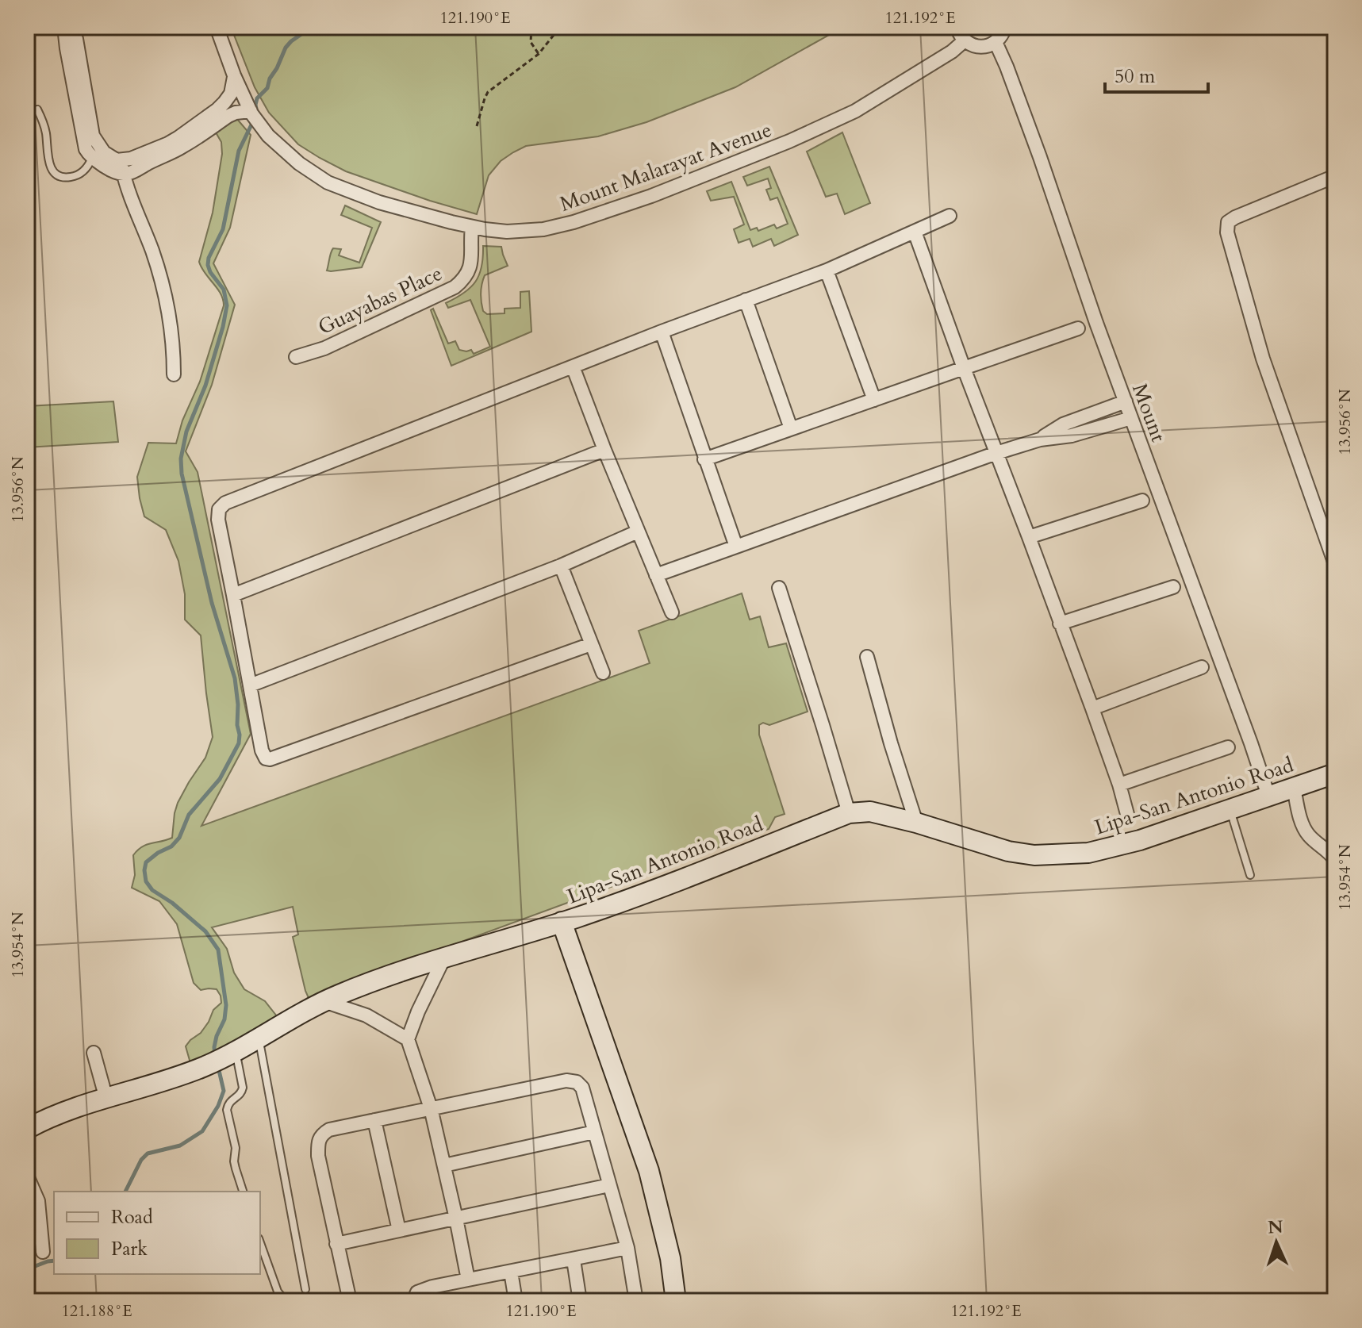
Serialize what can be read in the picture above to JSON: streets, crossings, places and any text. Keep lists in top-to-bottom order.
{
  "streets": {
    "main road": ["Lipa-San Antonio Road"],
    "street": ["Mount Malarayat Avenue", "Guayabas Place", "Mount"]
  },
  "crossings": [
    ["Mount Malarayat Avenue", "Guayabas Place"],
    ["Mount", "Lipa-San Antonio Road"]
  ],
  "legend": ["Road", "Park"],
  "scale_bar": "50 m",
  "north": "top",
  "coordinates": [
    "121.190°E",
    "121.192°E",
    "13.956°N",
    "13.954°N",
    "121.188°E"
  ]
}
